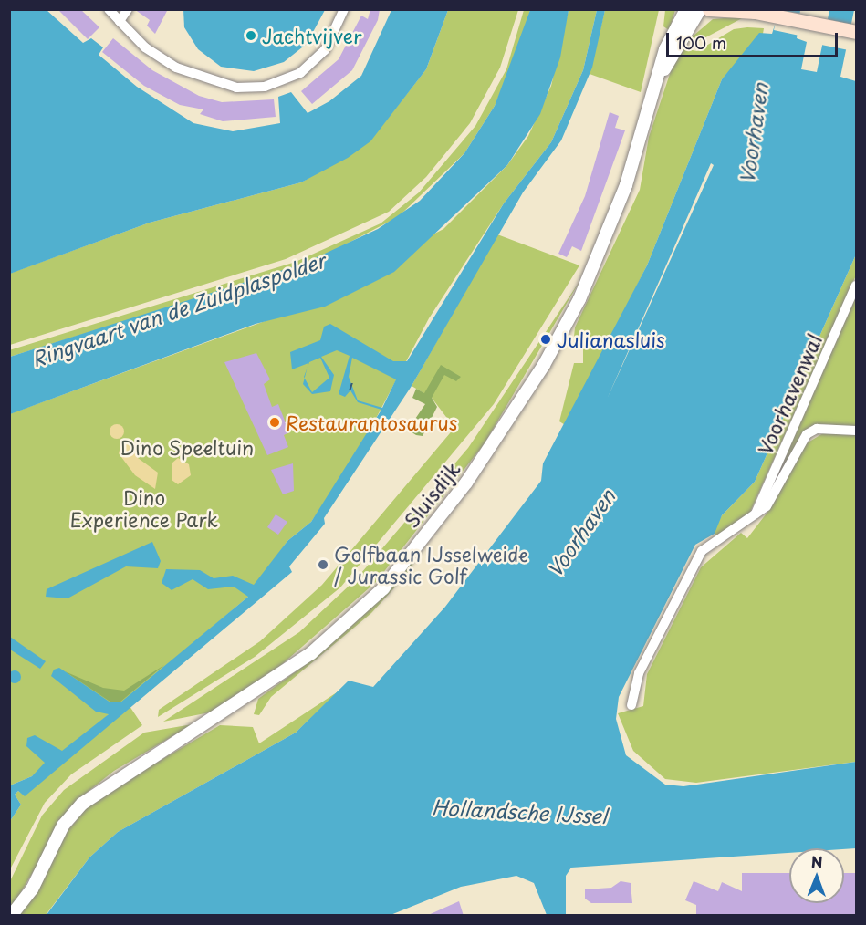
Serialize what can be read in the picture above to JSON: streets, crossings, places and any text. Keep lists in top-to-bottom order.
{
  "streets": {
    "street": ["Voorhavenwal", "Sluisdijk"]
  },
  "water": ["Voorhaven", "Ringvaart van de Zuidplaspolder", "Hollandsche IJssel"],
  "parks": ["Dino Speeltuin", "Dino Experience Park"],
  "places": [
    "Jachtvijver",
    "Julianasluis",
    "Restaurantosaurus",
    "Golfbaan IJsselweide / Jurassic Golf"
  ],
  "scale_bar": "100 m",
  "north": "top"
}
